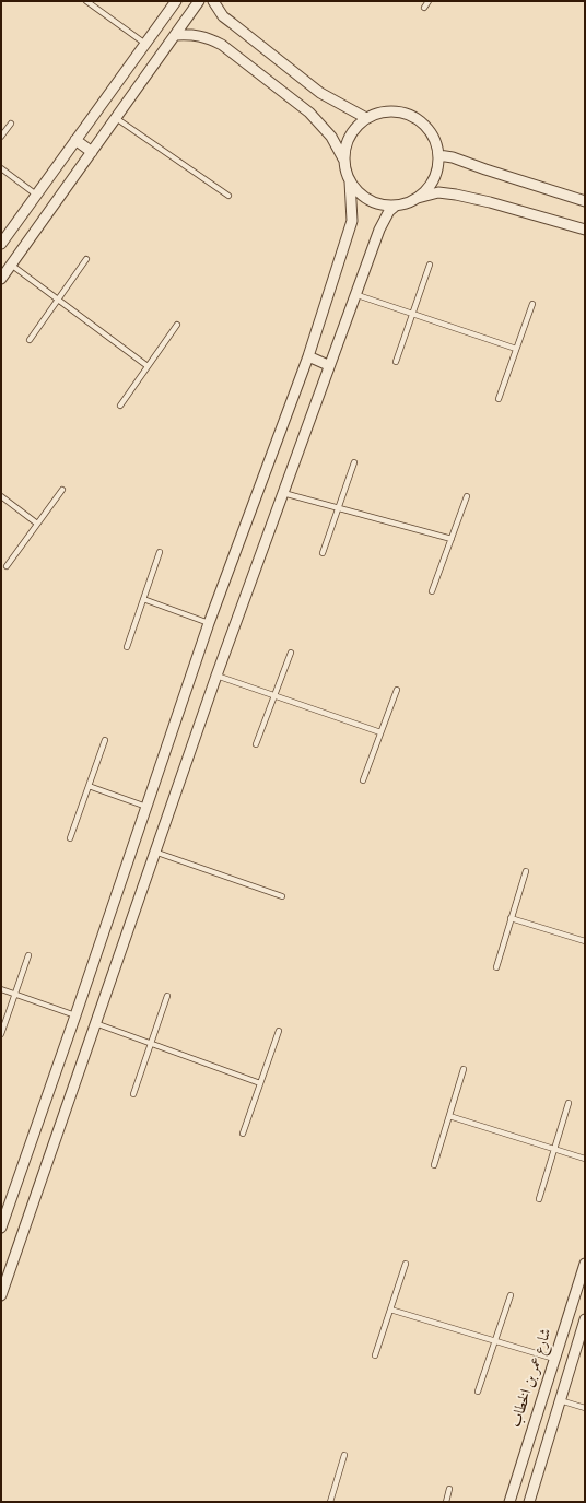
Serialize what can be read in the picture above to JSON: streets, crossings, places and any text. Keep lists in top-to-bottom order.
{
  "streets": {
    "street": ["شارع عمر بن الخطاب"]
  }
}
